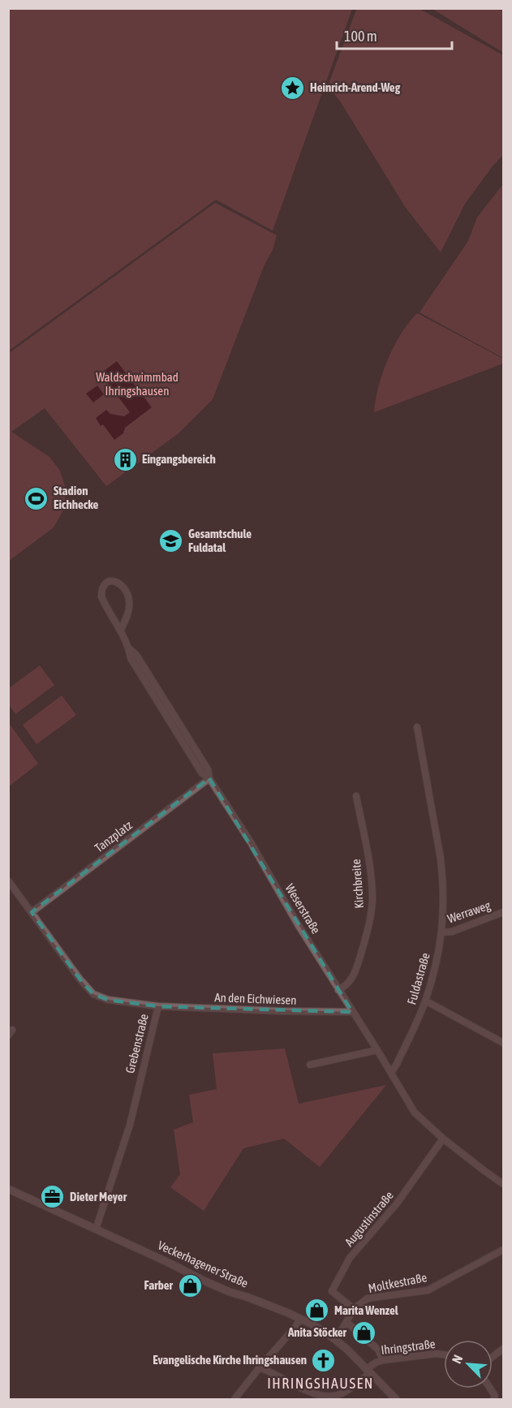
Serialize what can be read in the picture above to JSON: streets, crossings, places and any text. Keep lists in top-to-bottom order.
{
  "streets": {
    "street": [
      "Tanzplatz",
      "Kirchbreite",
      "Weserstraße",
      "Werraweg",
      "Fuldastraße",
      "An den Eichwiesen",
      "Grebenstraße",
      "Augustinstraße",
      "Veckerhagener Straße",
      "Moltkestraße",
      "Ihringstraße"
    ]
  },
  "crossings": [
    ["Tanzplatz", "Weserstraße"],
    ["Tanzplatz", "Grebenstraße"],
    ["Kirchbreite", "Weserstraße"],
    ["Weserstraße", "Fuldastraße"],
    ["Weserstraße", "An den Eichwiesen"],
    ["Werraweg", "Fuldastraße"],
    ["An den Eichwiesen", "Grebenstraße"],
    ["Grebenstraße", "Veckerhagener Straße"],
    ["Augustinstraße", "Moltkestraße"],
    ["Veckerhagener Straße", "Ihringstraße"]
  ],
  "districts": ["IHRINGSHAUSEN"],
  "parks": ["Waldschwimmbad Ihringshausen"],
  "places": {
    "place": ["Heinrich-Arend-Weg"],
    "building": ["Eingangsbereich"],
    "sports": ["Stadion Eichhecke"],
    "school or university": ["Gesamtschule Fuldatal"],
    "office": ["Dieter Meyer"],
    "shop": ["Farber", "Marita Wenzel", "Anita Stöcker"],
    "church": ["Evangelische Kirche Ihringshausen"]
  },
  "scale_bar": "100 m",
  "north": "top left"
}
